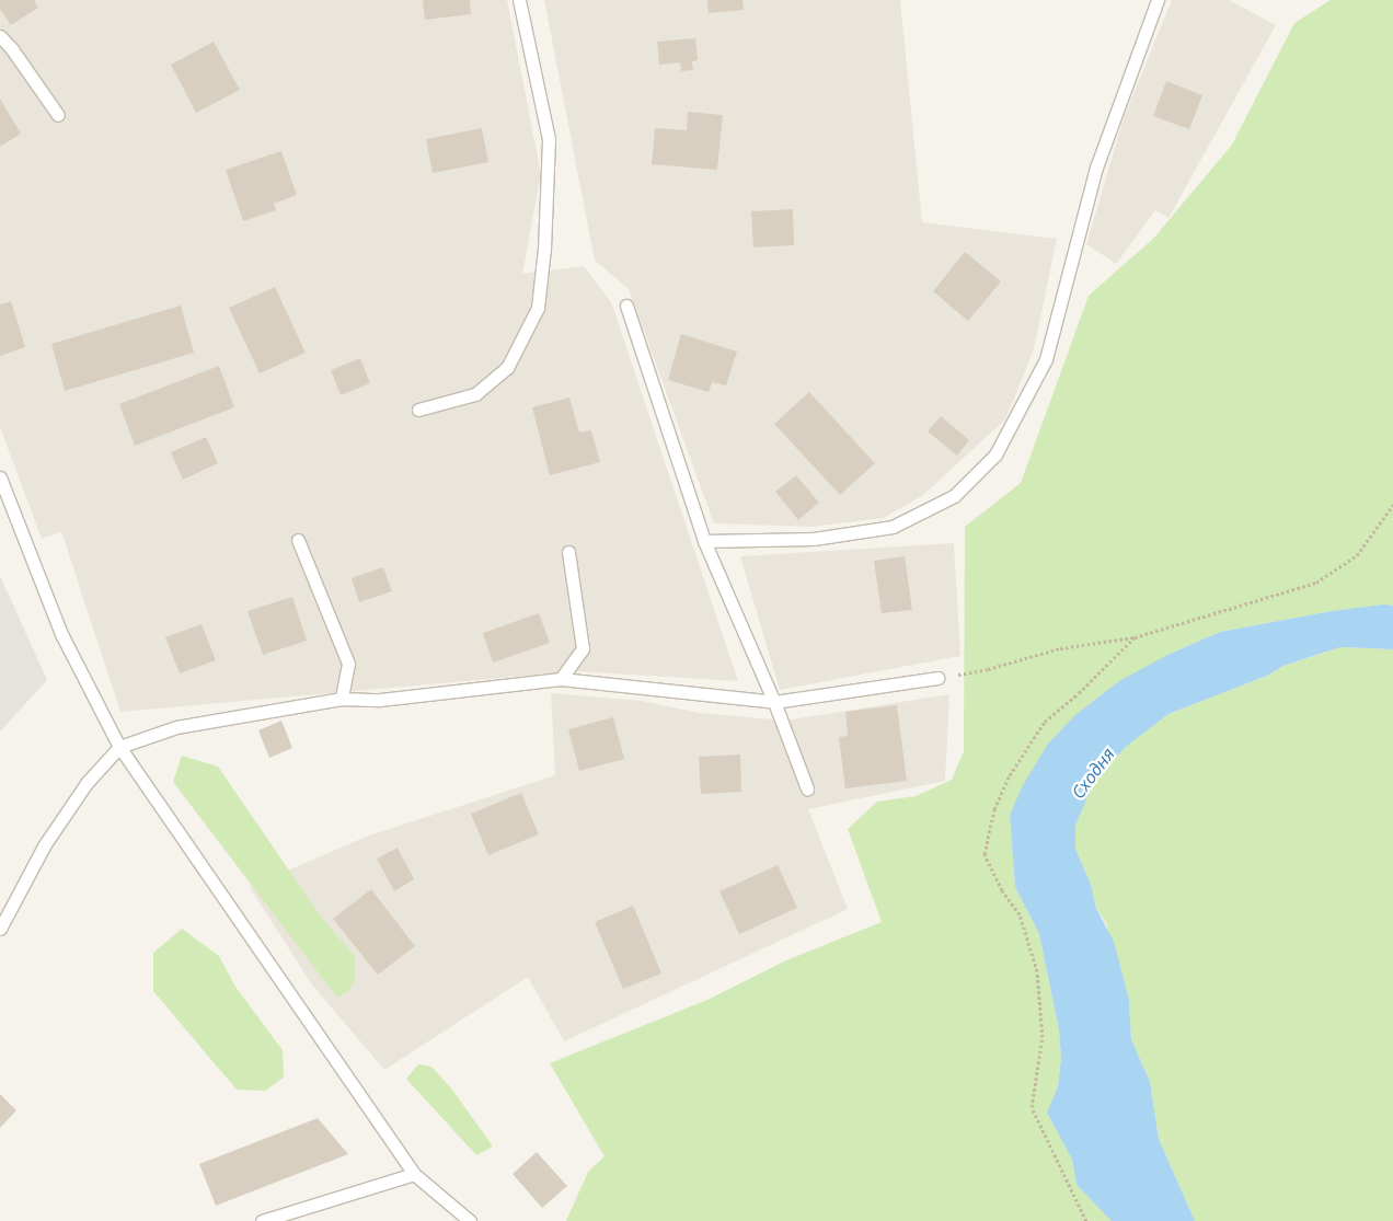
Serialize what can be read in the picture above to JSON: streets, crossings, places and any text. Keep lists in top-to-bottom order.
{
  "water": ["Сходня"]
}
